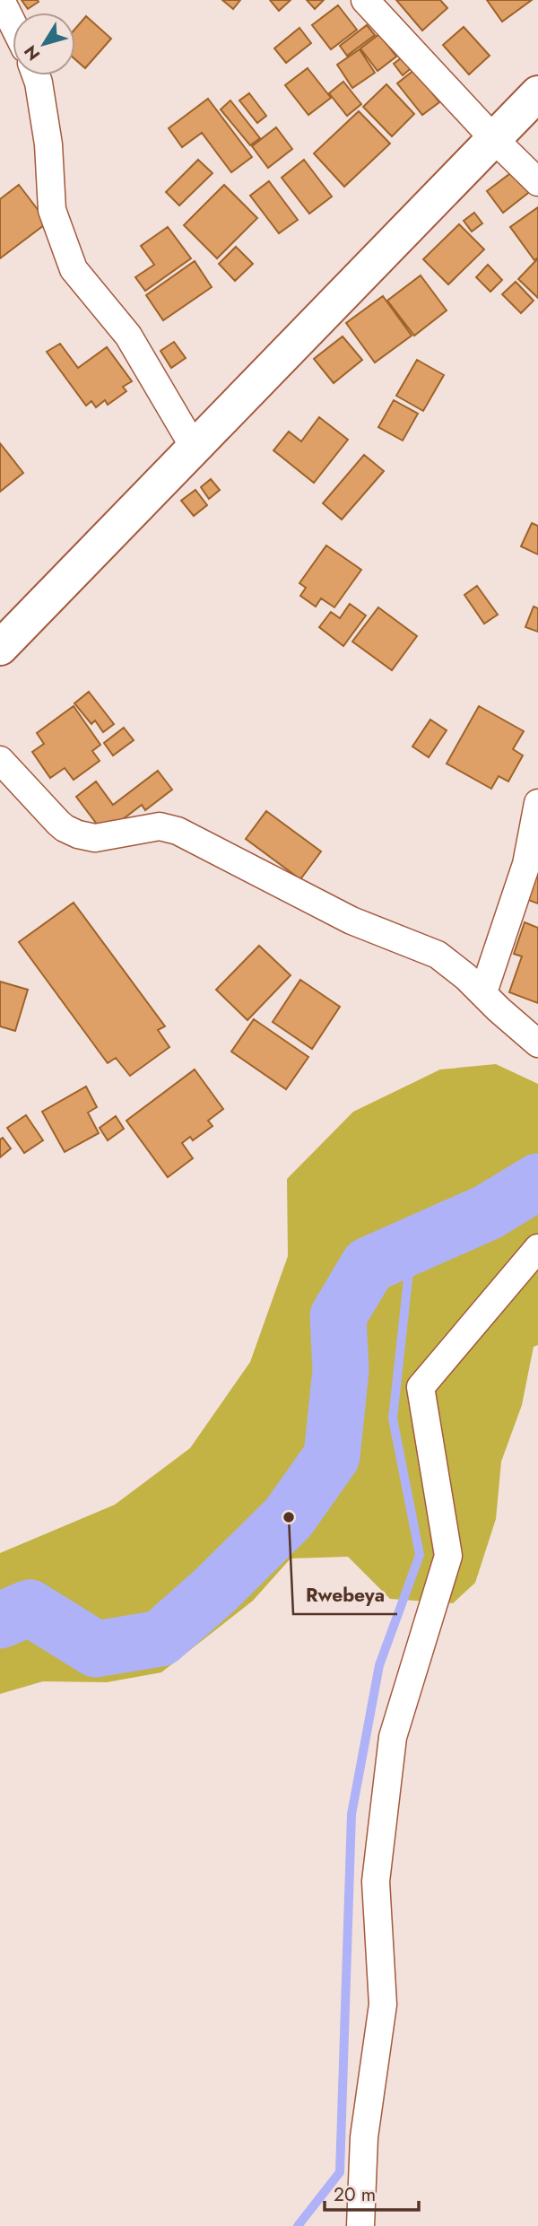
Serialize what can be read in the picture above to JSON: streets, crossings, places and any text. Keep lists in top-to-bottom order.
{
  "places": ["Rwebeya"],
  "scale_bar": "20 m",
  "north": "bottom left"
}
